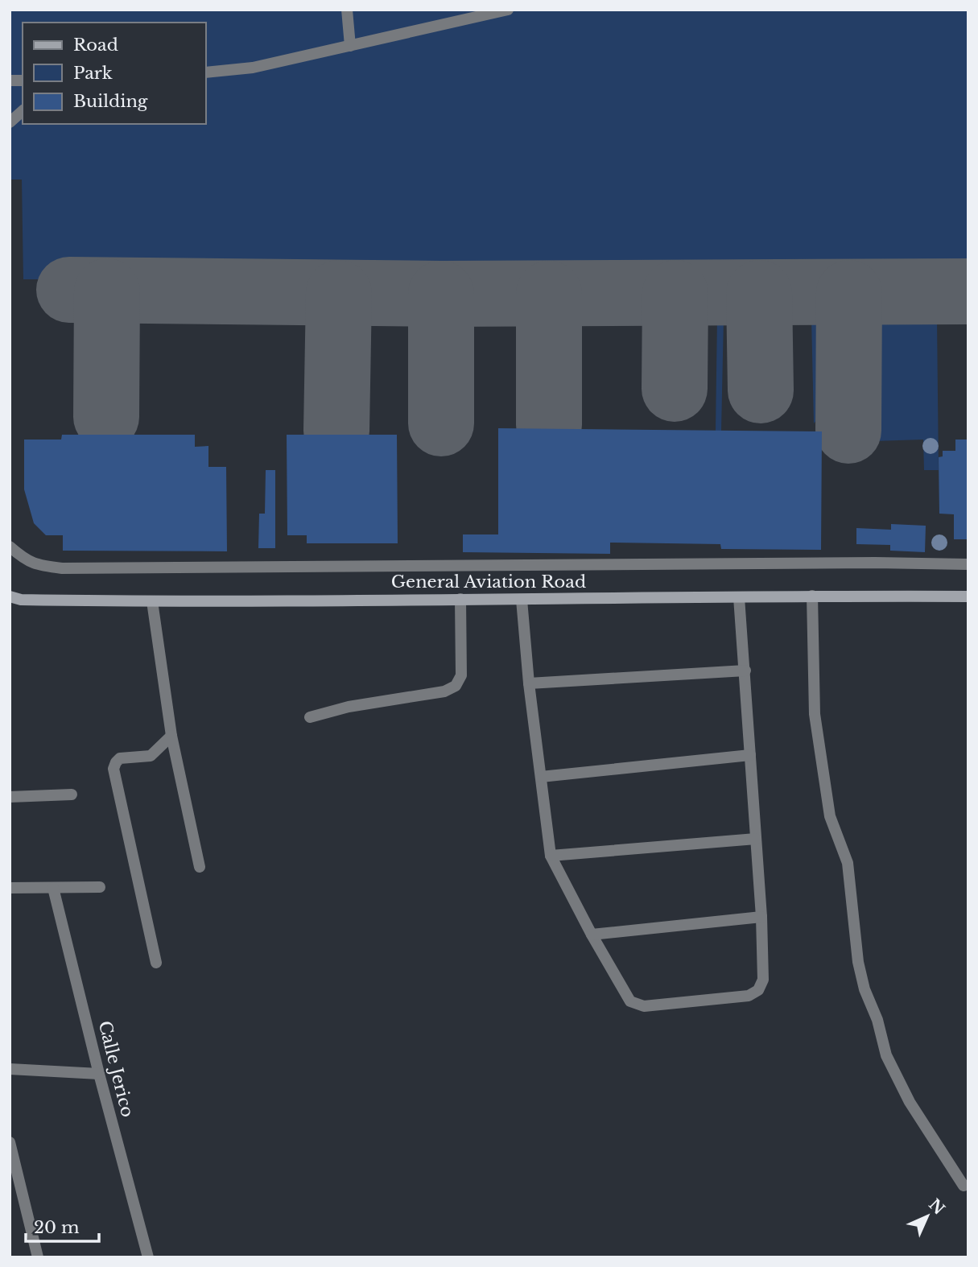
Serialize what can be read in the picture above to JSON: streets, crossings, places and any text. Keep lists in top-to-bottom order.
{
  "streets": {
    "main road": ["General Aviation Road"],
    "street": ["Calle Jerico"]
  },
  "legend": ["Road", "Park", "Building"],
  "scale_bar": "20 m",
  "north": "top right"
}
